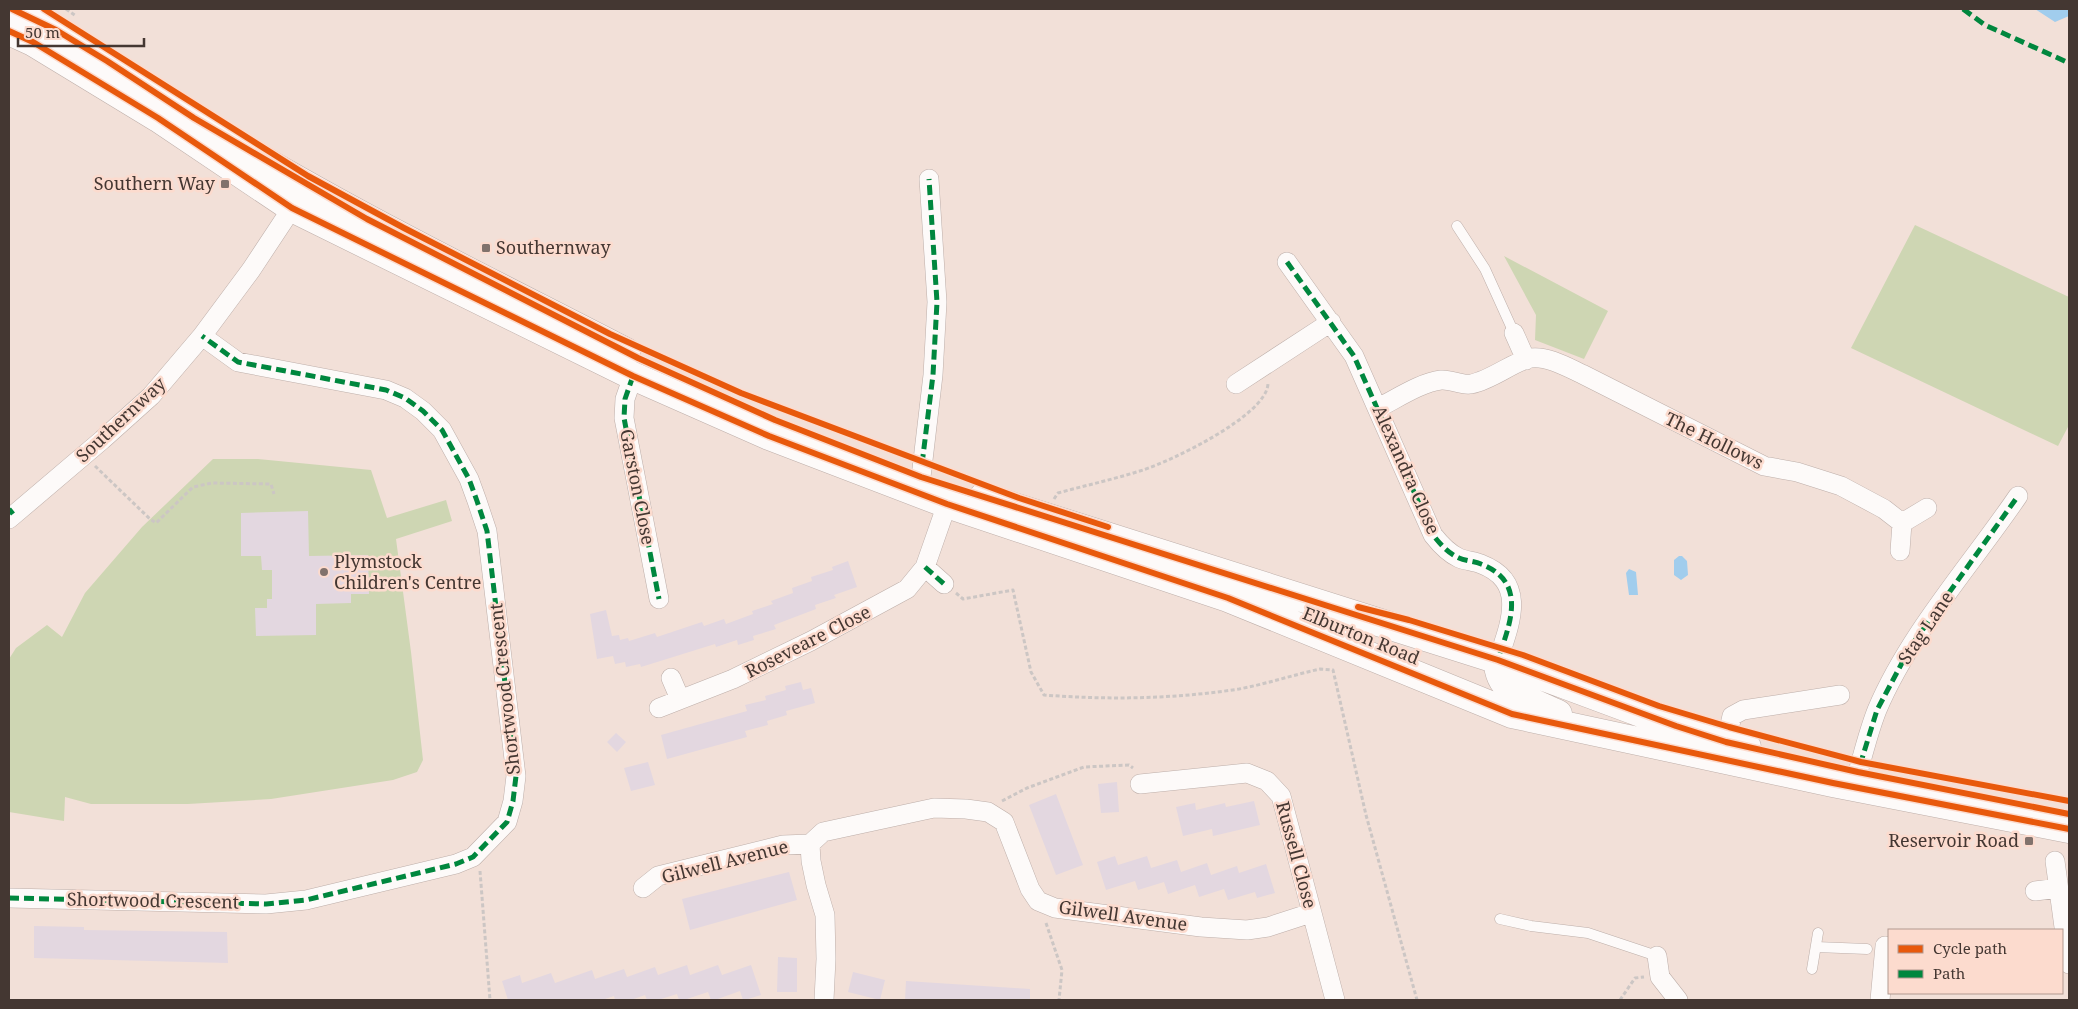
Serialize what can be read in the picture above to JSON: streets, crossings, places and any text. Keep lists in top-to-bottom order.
{
  "streets": {
    "main road": ["Elburton Road"],
    "street": [
      "Southernway",
      "The Hollows",
      "Alexandra Close",
      "Garston Close",
      "Stag Lane",
      "Roseveare Close",
      "Shortwood Crescent",
      "Russell Close",
      "Gilwell Avenue"
    ]
  },
  "crossings": [
    ["Southernway", "Elburton Road"],
    ["Southernway", "Shortwood Crescent"],
    ["The Hollows", "Alexandra Close"],
    ["Alexandra Close", "Elburton Road"],
    ["Garston Close", "Elburton Road"],
    ["Stag Lane", "Elburton Road"],
    ["Elburton Road", "Roseveare Close"],
    ["Russell Close", "Gilwell Avenue"]
  ],
  "places": {
    "transit": ["Southern Way", "Southernway", "Reservoir Road"],
    "other": ["Plymstock Children's Centre"]
  },
  "legend": ["Cycle path", "Path"],
  "scale_bar": "50 m"
}
